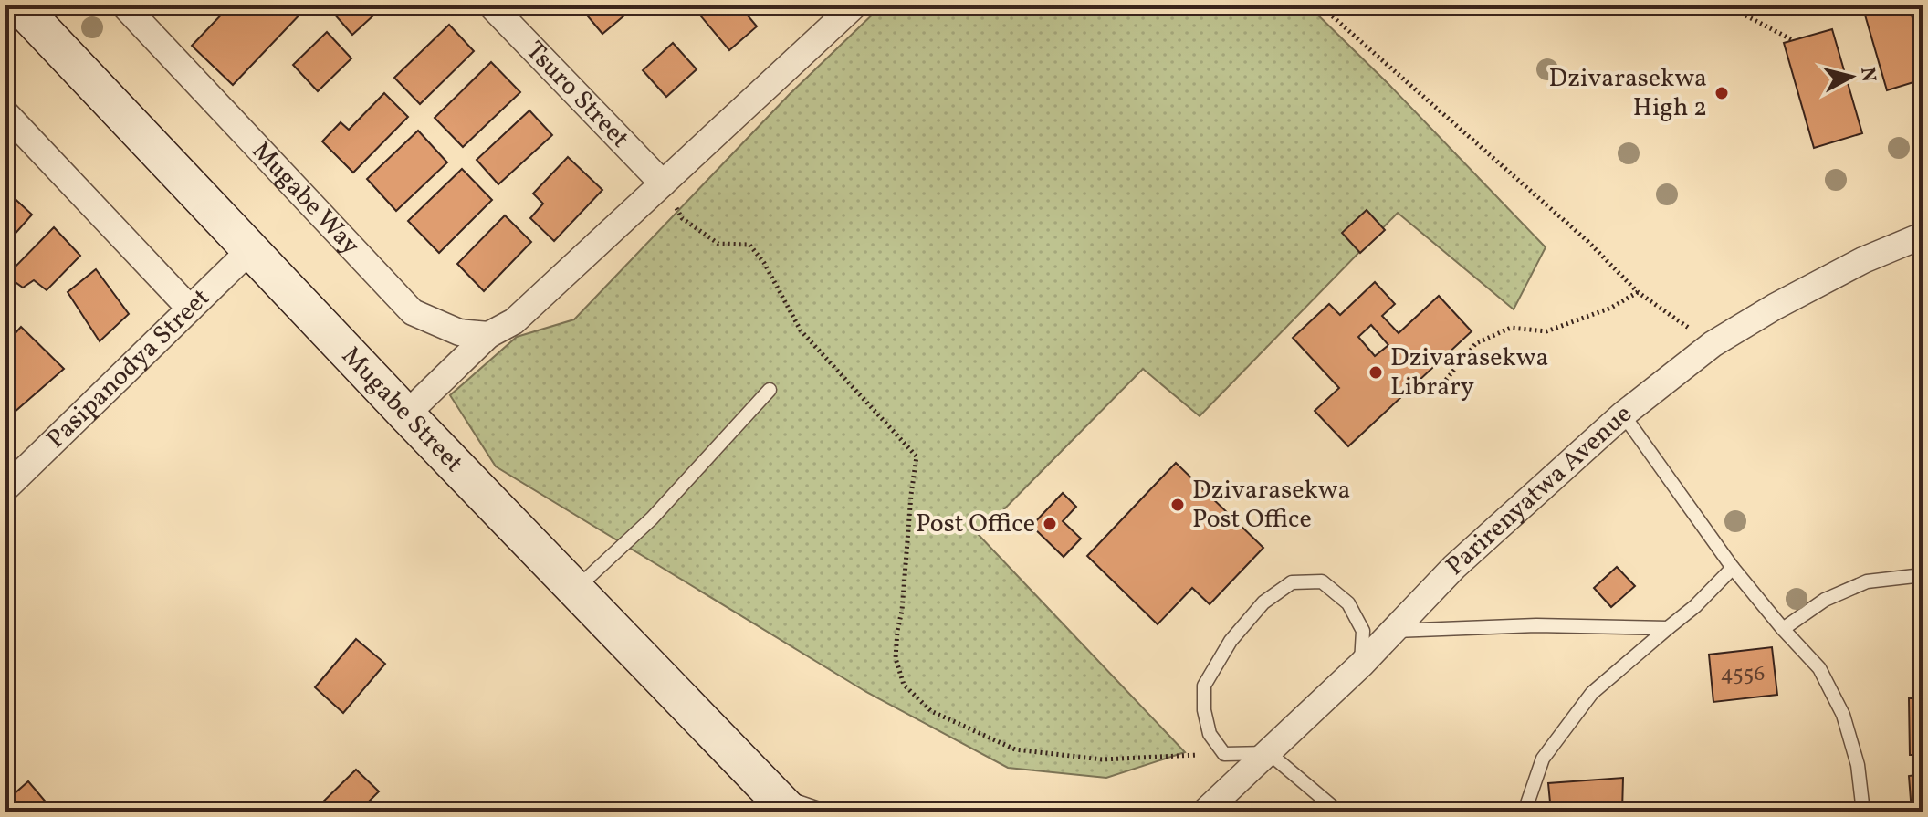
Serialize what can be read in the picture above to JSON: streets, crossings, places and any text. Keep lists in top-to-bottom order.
{
  "streets": {
    "street": [
      "Tsuro Street",
      "Mugabe Way",
      "Pasipanodya Street",
      "Mugabe Street",
      "Parirenyatwa Avenue"
    ]
  },
  "crossings": [
    ["Pasipanodya Street", "Mugabe Street"]
  ],
  "places": [
    "Dzivarasekwa High 2",
    "Dzivarasekwa Library",
    "Dzivarasekwa Post Office",
    "Post Office"
  ],
  "house_numbers": ["4556"],
  "north": "right"
}
